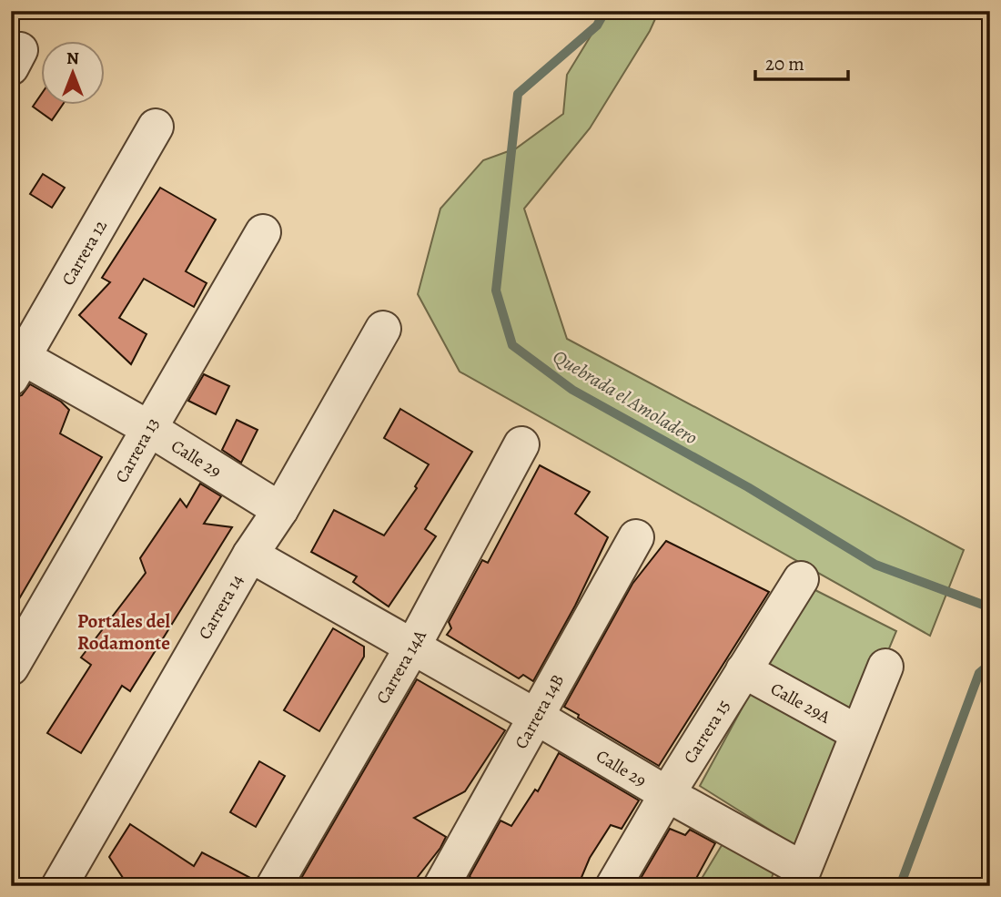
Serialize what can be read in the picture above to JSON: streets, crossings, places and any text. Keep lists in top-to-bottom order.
{
  "streets": {
    "street": [
      "Carrera 12",
      "Carrera 13",
      "Calle 29",
      "Carrera 14",
      "Carrera 14A",
      "Calle 29A",
      "Carrera 14B",
      "Carrera 15"
    ]
  },
  "crossings": [
    ["Carrera 12", "Calle 29"],
    ["Carrera 13", "Calle 29"],
    ["Calle 29", "Carrera 14"],
    ["Calle 29", "Carrera 14A"],
    ["Calle 29", "Calle 29A"],
    ["Calle 29", "Carrera 14B"],
    ["Calle 29", "Carrera 15"],
    ["Calle 29A", "Carrera 15"]
  ],
  "districts": ["Portales del Rodamonte"],
  "water": ["Quebrada el Amoladero"],
  "scale_bar": "20 m",
  "north": "top"
}
